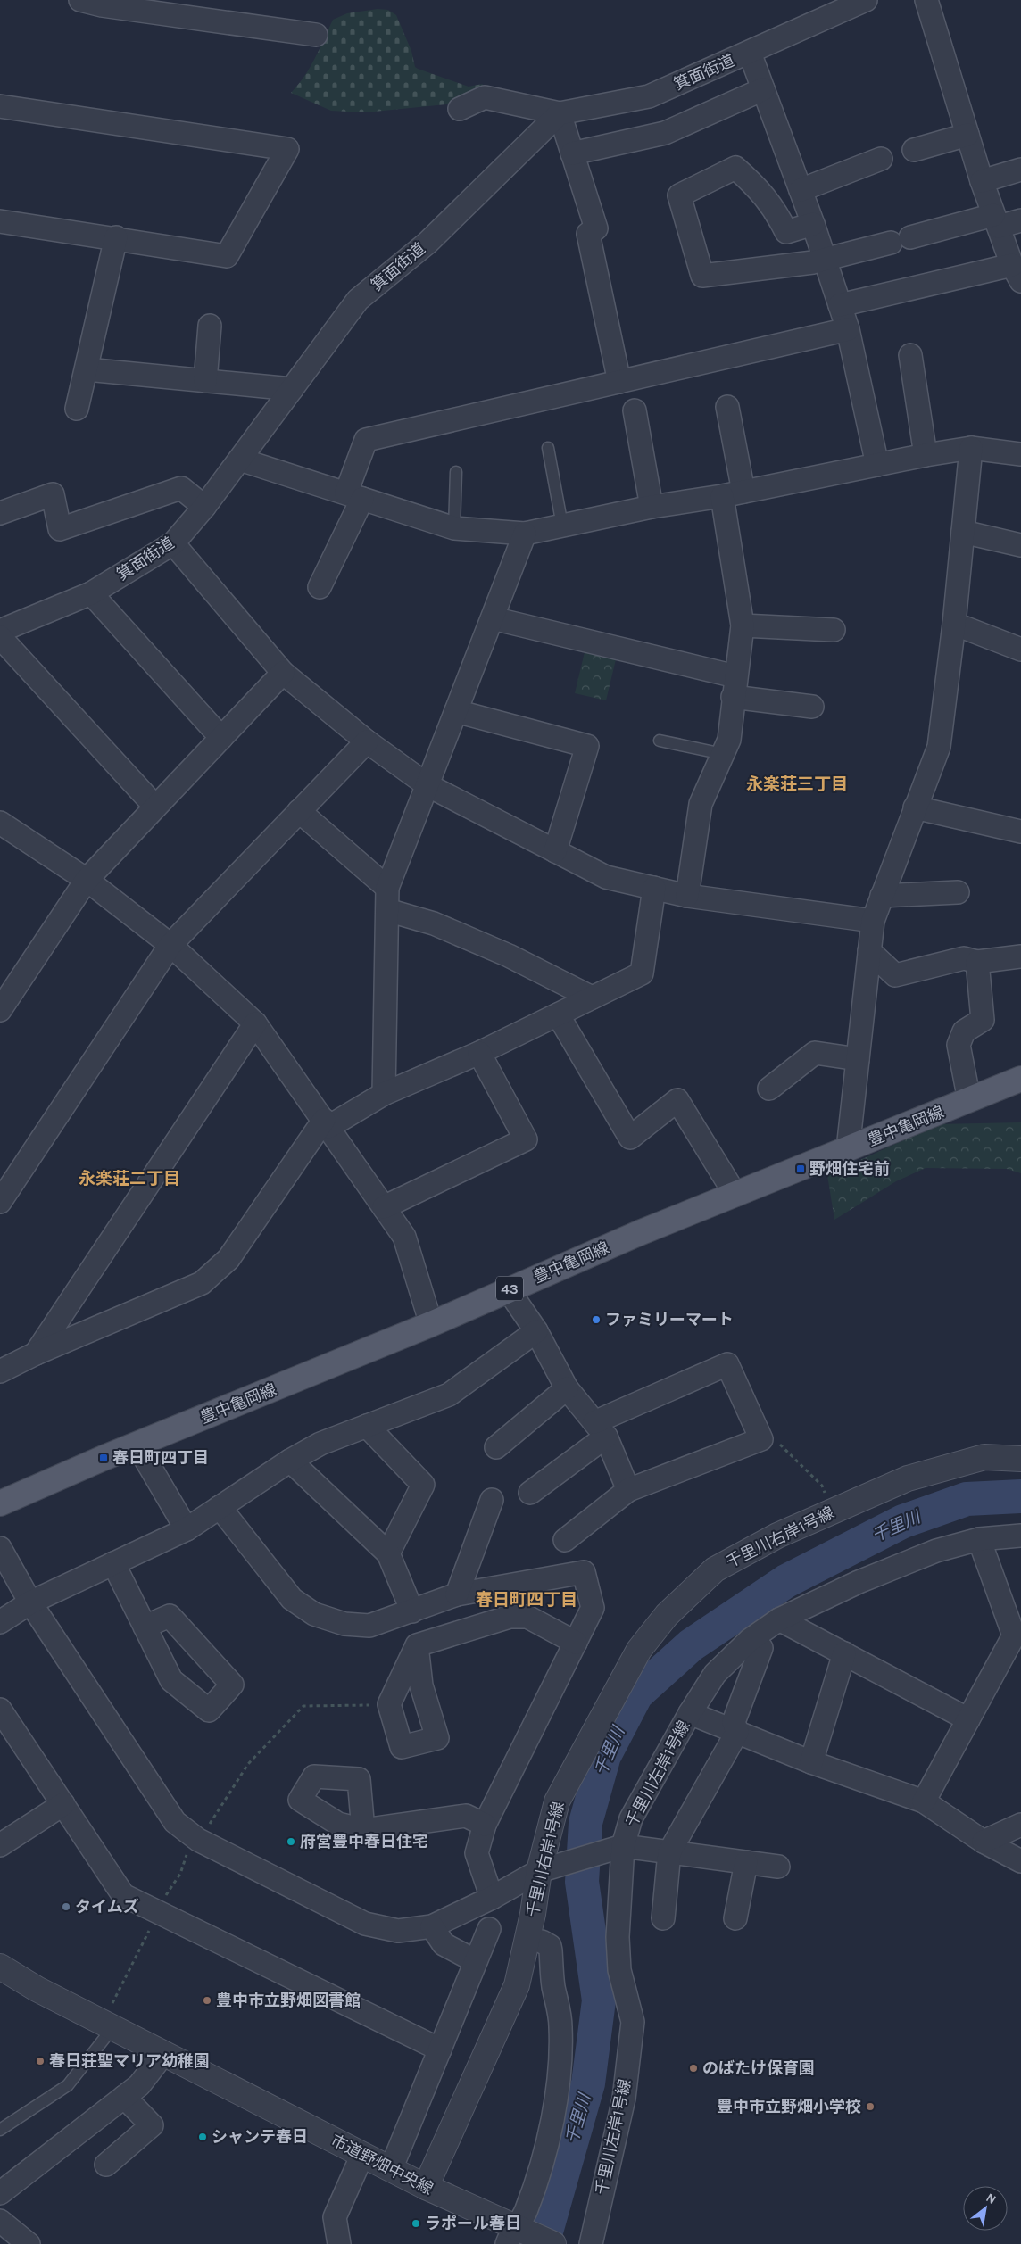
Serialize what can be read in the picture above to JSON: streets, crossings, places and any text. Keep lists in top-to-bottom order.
{
  "streets": {
    "main road": ["豊中亀岡線", "43"],
    "street": [
      "箕面街道",
      "千里川右岸1号線",
      "千里川左岸1号線",
      "市道野畑中央線"
    ]
  },
  "crossings": [
    ["千里川右岸1号線", "市道野畑中央線"]
  ],
  "districts": ["永楽荘三丁目", "永楽荘二丁目", "春日町四丁目"],
  "water": ["千里川"],
  "places": {
    "transit": ["野畑住宅前", "春日町四丁目"],
    "other": [
      "ファミリーマート",
      "府営豊中春日住宅",
      "タイムズ",
      "豊中市立野畑図書館",
      "春日荘聖マリア幼稚園",
      "のばたけ保育園",
      "豊中市立野畑小学校",
      "シャンテ春日",
      "ラポール春日"
    ]
  },
  "north": "top right"
}
